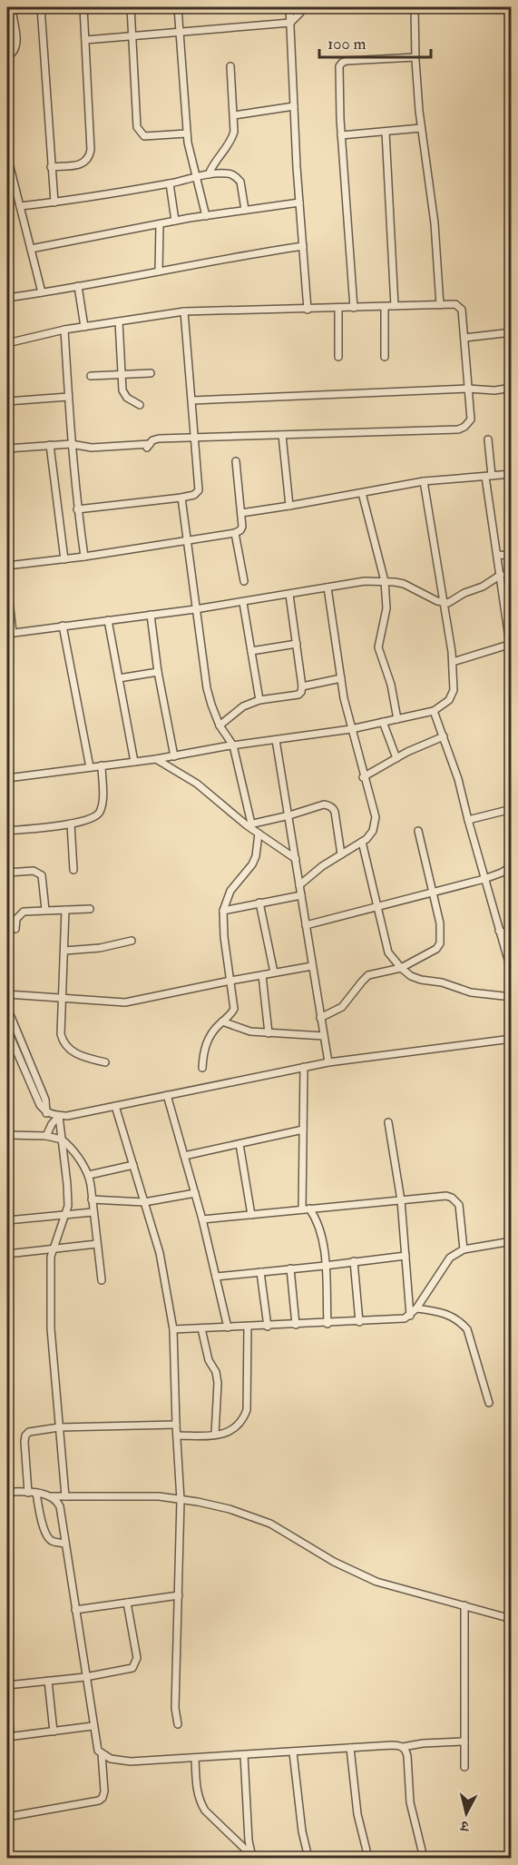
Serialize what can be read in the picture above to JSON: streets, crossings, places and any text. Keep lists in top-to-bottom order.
{
  "scale_bar": "100 m",
  "north": "bottom"
}
